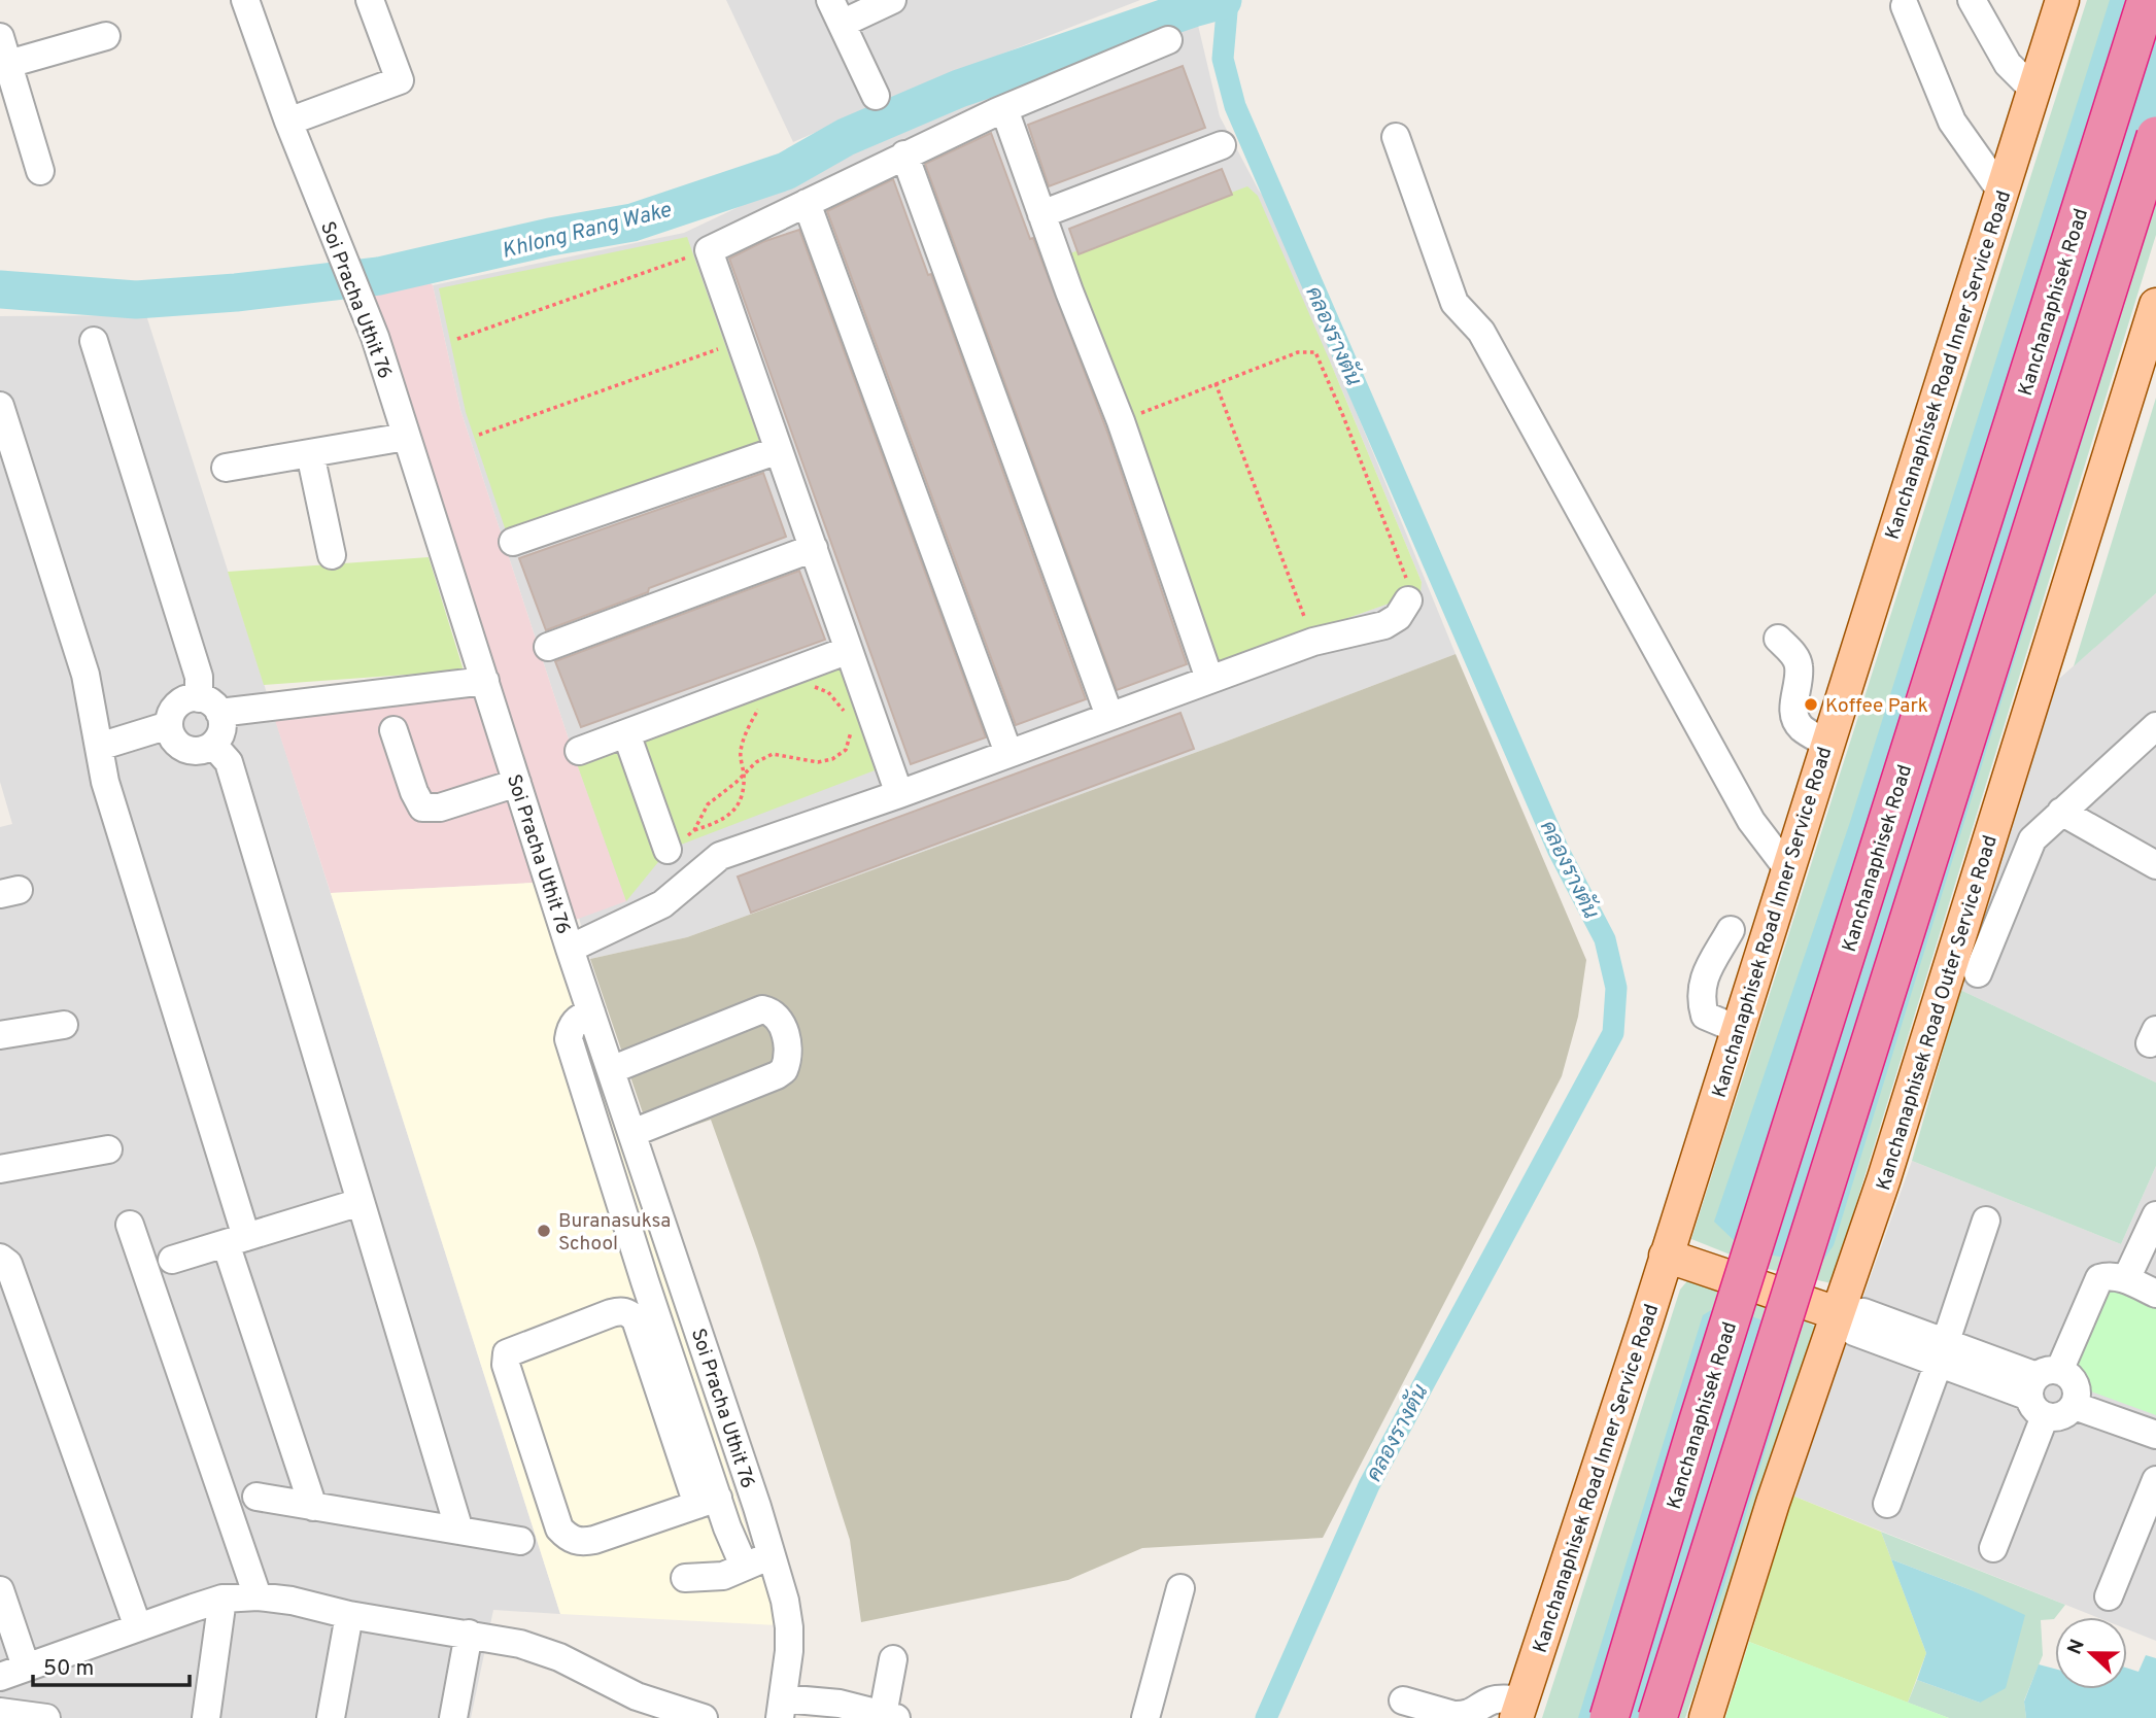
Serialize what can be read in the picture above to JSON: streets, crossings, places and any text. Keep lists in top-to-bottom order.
{
  "streets": {
    "highway": ["Kanchanaphisek Road"],
    "main road": ["Kanchanaphisek Road Inner Service Road", "Kanchanaphisek Road Outer Service Road"],
    "street": ["Soi Pracha Uthit 76"]
  },
  "water": ["Khlong Rang Wake", "คลองรางตัน"],
  "places": ["Koffee Park", "Buranasuksa School"],
  "scale_bar": "50 m",
  "north": "left"
}
